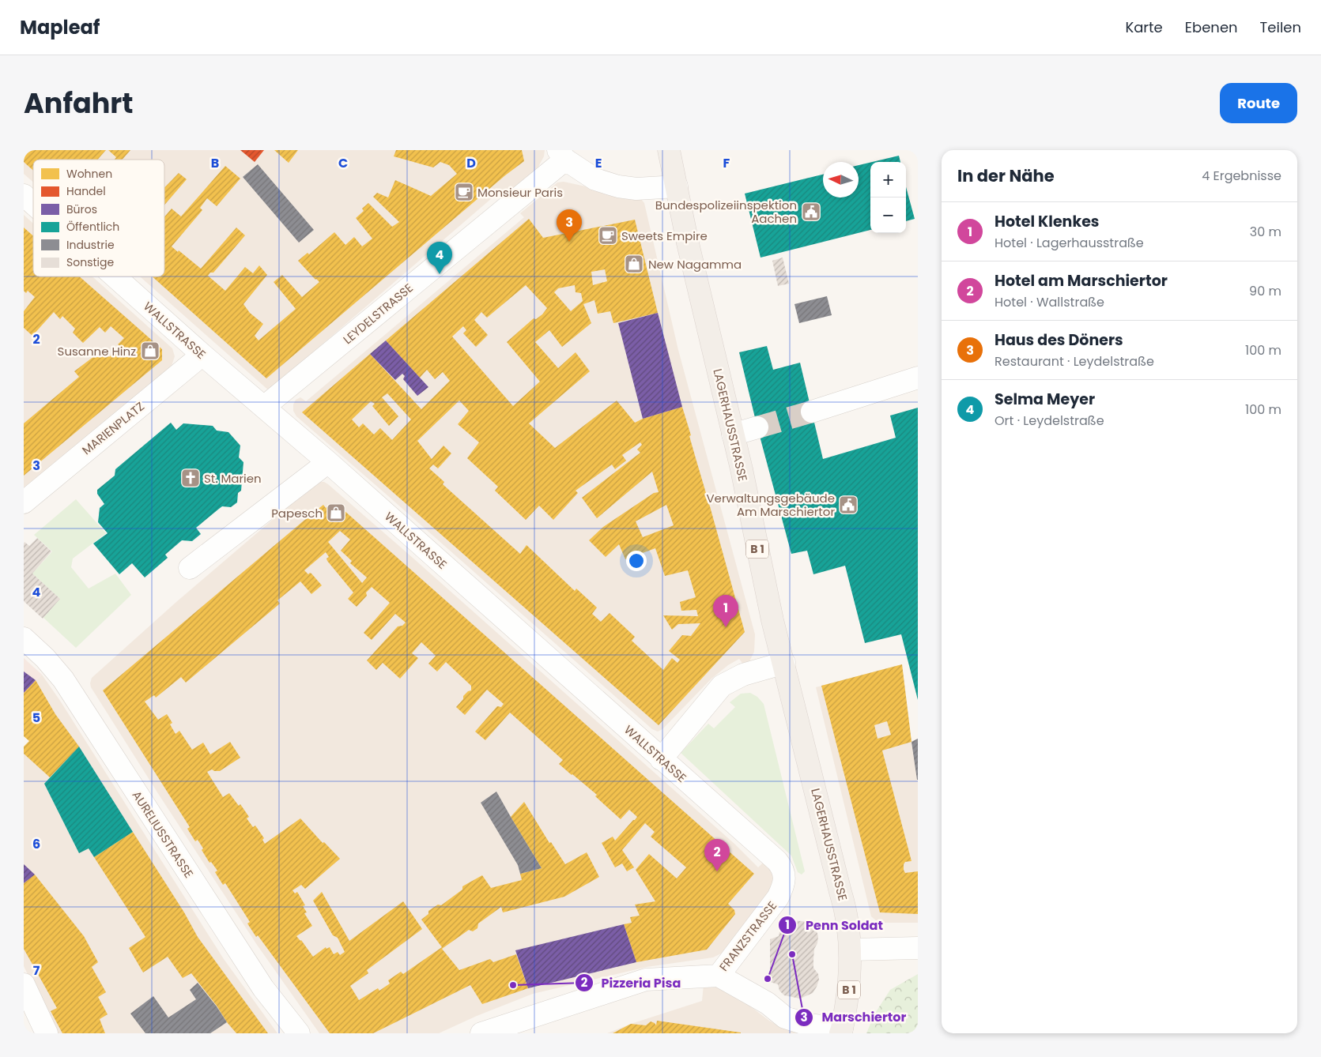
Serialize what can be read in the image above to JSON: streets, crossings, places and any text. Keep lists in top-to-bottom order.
{
  "streets": {
    "main road": ["LAGERHAUSSTRASSE", "B 1"],
    "street": [
      "LEYDELSTRASSE",
      "WALLSTRASSE",
      "MARIENPLATZ",
      "AURELIUSSTRASSE",
      "FRANZSTRASSE"
    ]
  },
  "crossings": [
    ["LEYDELSTRASSE", "WALLSTRASSE"],
    ["WALLSTRASSE", "MARIENPLATZ"],
    ["WALLSTRASSE", "FRANZSTRASSE"],
    ["LAGERHAUSSTRASSE", "B 1"],
    ["LAGERHAUSSTRASSE", "FRANZSTRASSE"]
  ],
  "places": {
    "cafe": ["Monsieur Paris", "Sweets Empire"],
    "public building": ["Bundespolizeiinspektion Aachen", "Verwaltungsgebäude Am Marschiertor"],
    "shop": ["New Nagamma", "Susanne Hinz", "Papesch"],
    "church": ["St. Marien"],
    "other": ["Marschiertor", "Penn Soldat", "Pizzeria Pisa"]
  },
  "legend": [
    "Wohnen",
    "Handel",
    "Büros",
    "Öffentlich",
    "Industrie",
    "Sonstige"
  ],
  "north": "left",
  "page": {
    "header": "Mapleaf",
    "nav": ["Karte", "Ebenen", "Teilen"],
    "title": "Anfahrt",
    "buttons": "Route",
    "heading": ["In der Nähe", "4 Ergebnisse"],
    "map_buttons": ["+", "−"],
    "list": [
      {
        "mark": "1",
        "name": "Hotel Klenkes",
        "note": "Hotel · Lagerhausstraße",
        "value": "30 m"
      },
      {
        "mark": "2",
        "name": "Hotel am Marschiertor",
        "note": "Hotel · Wallstraße",
        "value": "90 m"
      },
      {
        "mark": "3",
        "name": "Haus des Döners",
        "note": "Restaurant · Leydelstraße",
        "value": "100 m"
      },
      {
        "mark": "4",
        "name": "Selma Meyer",
        "note": "Ort · Leydelstraße",
        "value": "100 m"
      }
    ],
    "pins": [
      "3",
      "4",
      "1",
      "2"
    ]
  },
  "grid": {
    "columns": [
      "B",
      "C",
      "D",
      "E",
      "F"
    ],
    "rows": [
      "2",
      "3",
      "4",
      "5",
      "6",
      "7"
    ]
  }
}
